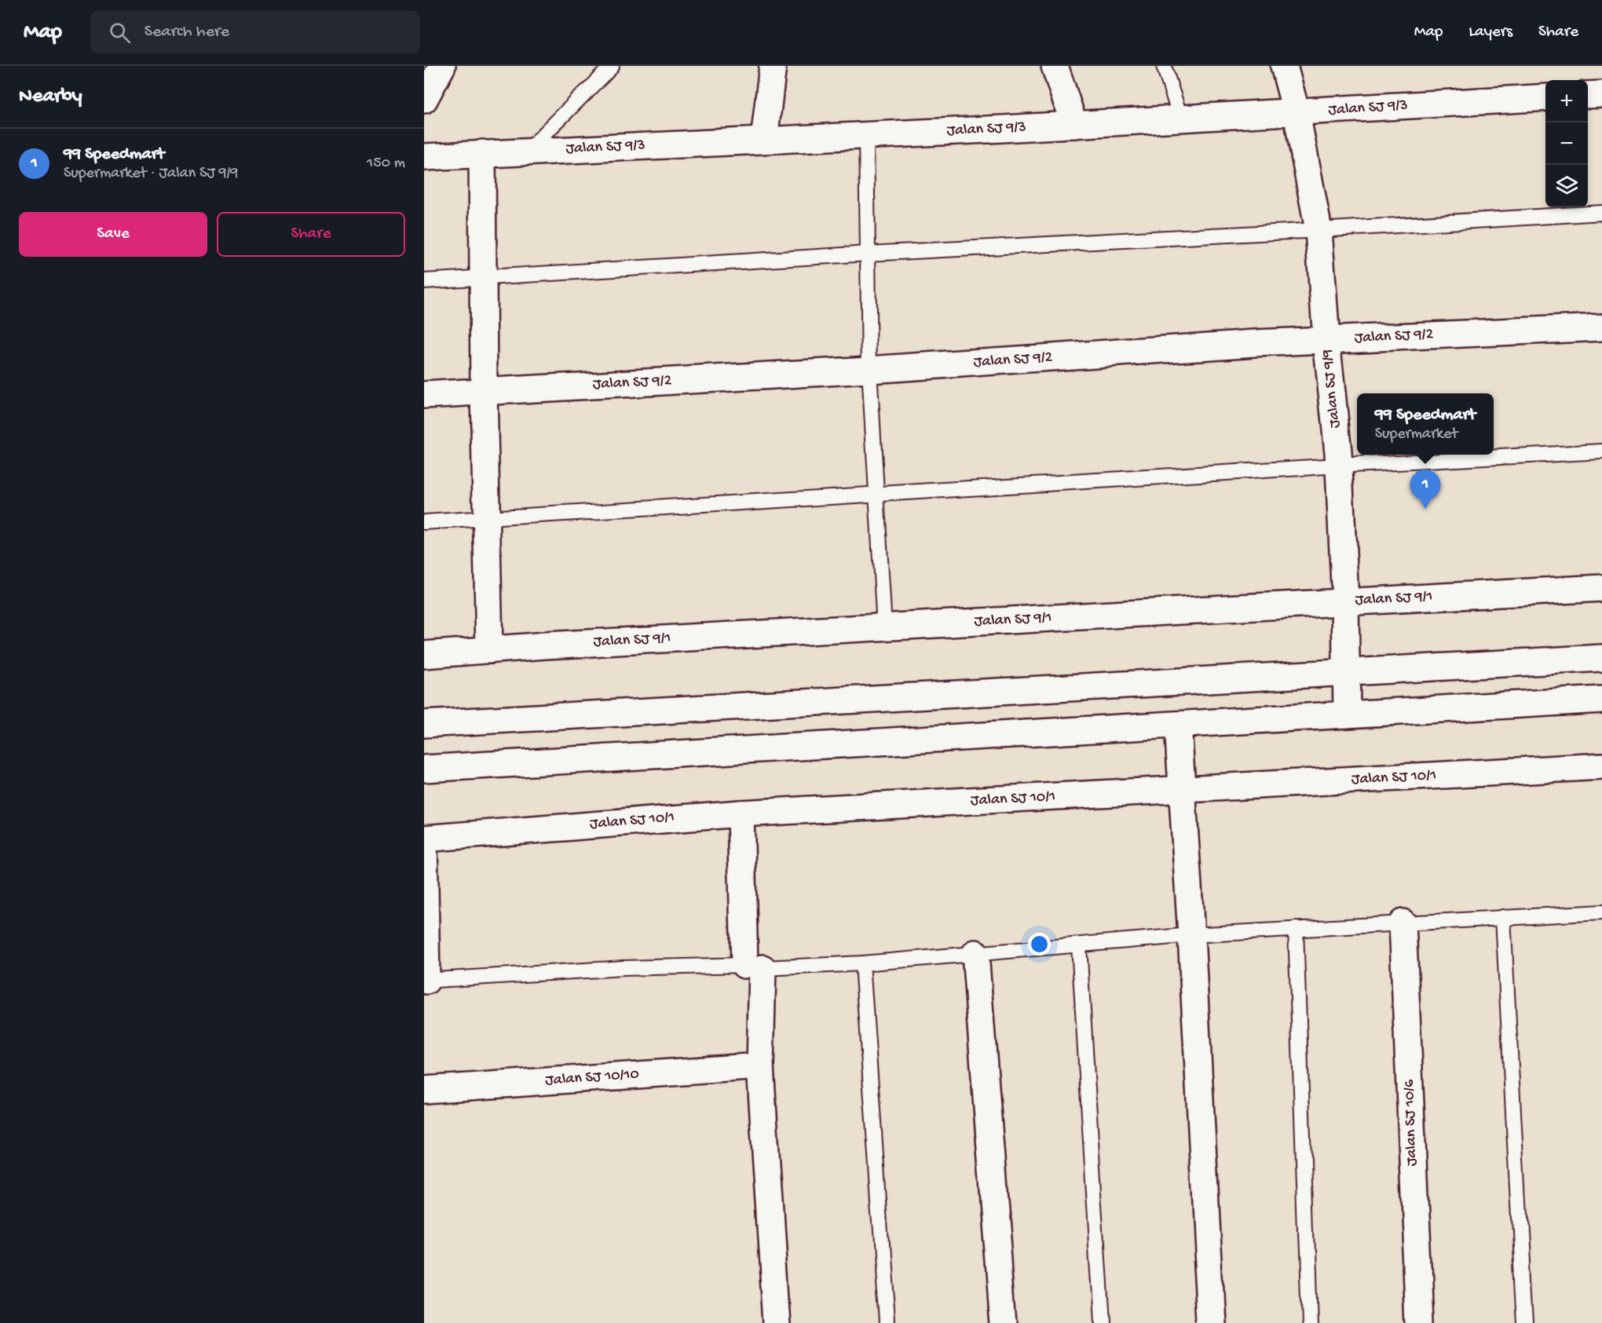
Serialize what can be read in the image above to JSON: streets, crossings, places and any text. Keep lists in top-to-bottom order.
{
  "streets": {
    "street": [
      "Jalan SJ 9/3",
      "Jalan SJ 9/2",
      "Jalan SJ 9/9",
      "Jalan SJ 9/1",
      "Jalan SJ 10/1",
      "Jalan SJ 10/10",
      "Jalan SJ 10/6"
    ]
  },
  "crossings": [
    ["Jalan SJ 9/3", "Jalan SJ 9/9"],
    ["Jalan SJ 9/2", "Jalan SJ 9/9"],
    ["Jalan SJ 9/9", "Jalan SJ 9/1"]
  ],
  "page": {
    "header": "Map",
    "search": "Search here",
    "nav": ["Map", "Layers", "Share"],
    "heading": "Nearby",
    "map_buttons": ["+", "−"],
    "list": [
      {
        "mark": "1",
        "name": "99 Speedmart",
        "note": "Supermarket · Jalan SJ 9/9",
        "value": "150 m"
      }
    ],
    "buttons": ["Save", "Share"],
    "popup": ["99 Speedmart", "Supermarket"],
    "pins": "1"
  }
}
